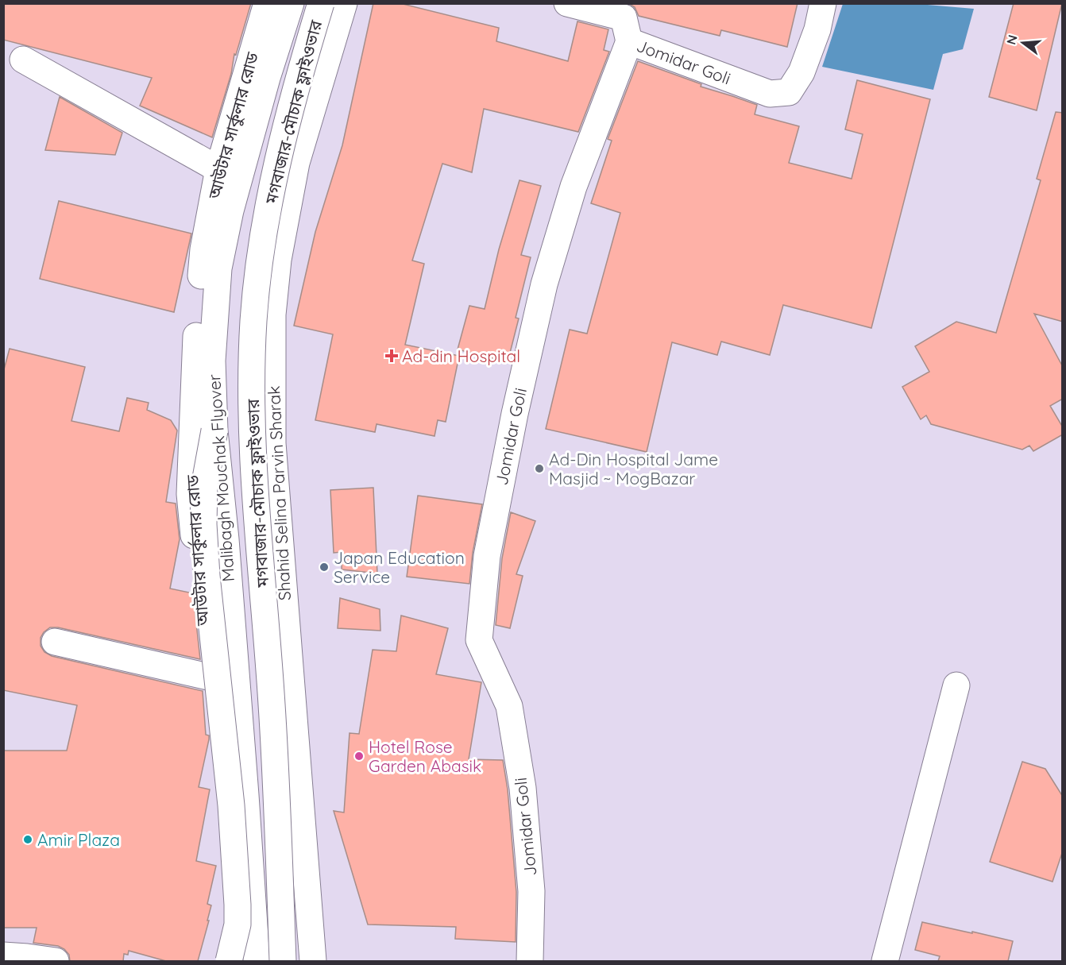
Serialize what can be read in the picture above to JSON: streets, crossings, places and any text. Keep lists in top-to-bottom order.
{
  "streets": {
    "main road": [
      "Jomidar Goli",
      "মগবাজার-মৌচাক ফ্লাইওভার",
      "আউটার সার্কুলার রোড",
      "Malibagh Mouchak Flyover",
      "Shahid Selina Parvin Sharak"
    ]
  },
  "crossings": [
    ["মগবাজার-মৌচাক ফ্লাইওভার", "Shahid Selina Parvin Sharak"]
  ],
  "places": {
    "health": ["Ad-din Hospital"],
    "other": [
      "Ad-Din Hospital Jame Masjid ~ MogBazar",
      "Japan Education Service",
      "Hotel Rose Garden Abasik",
      "Amir Plaza"
    ]
  },
  "north": "left"
}
